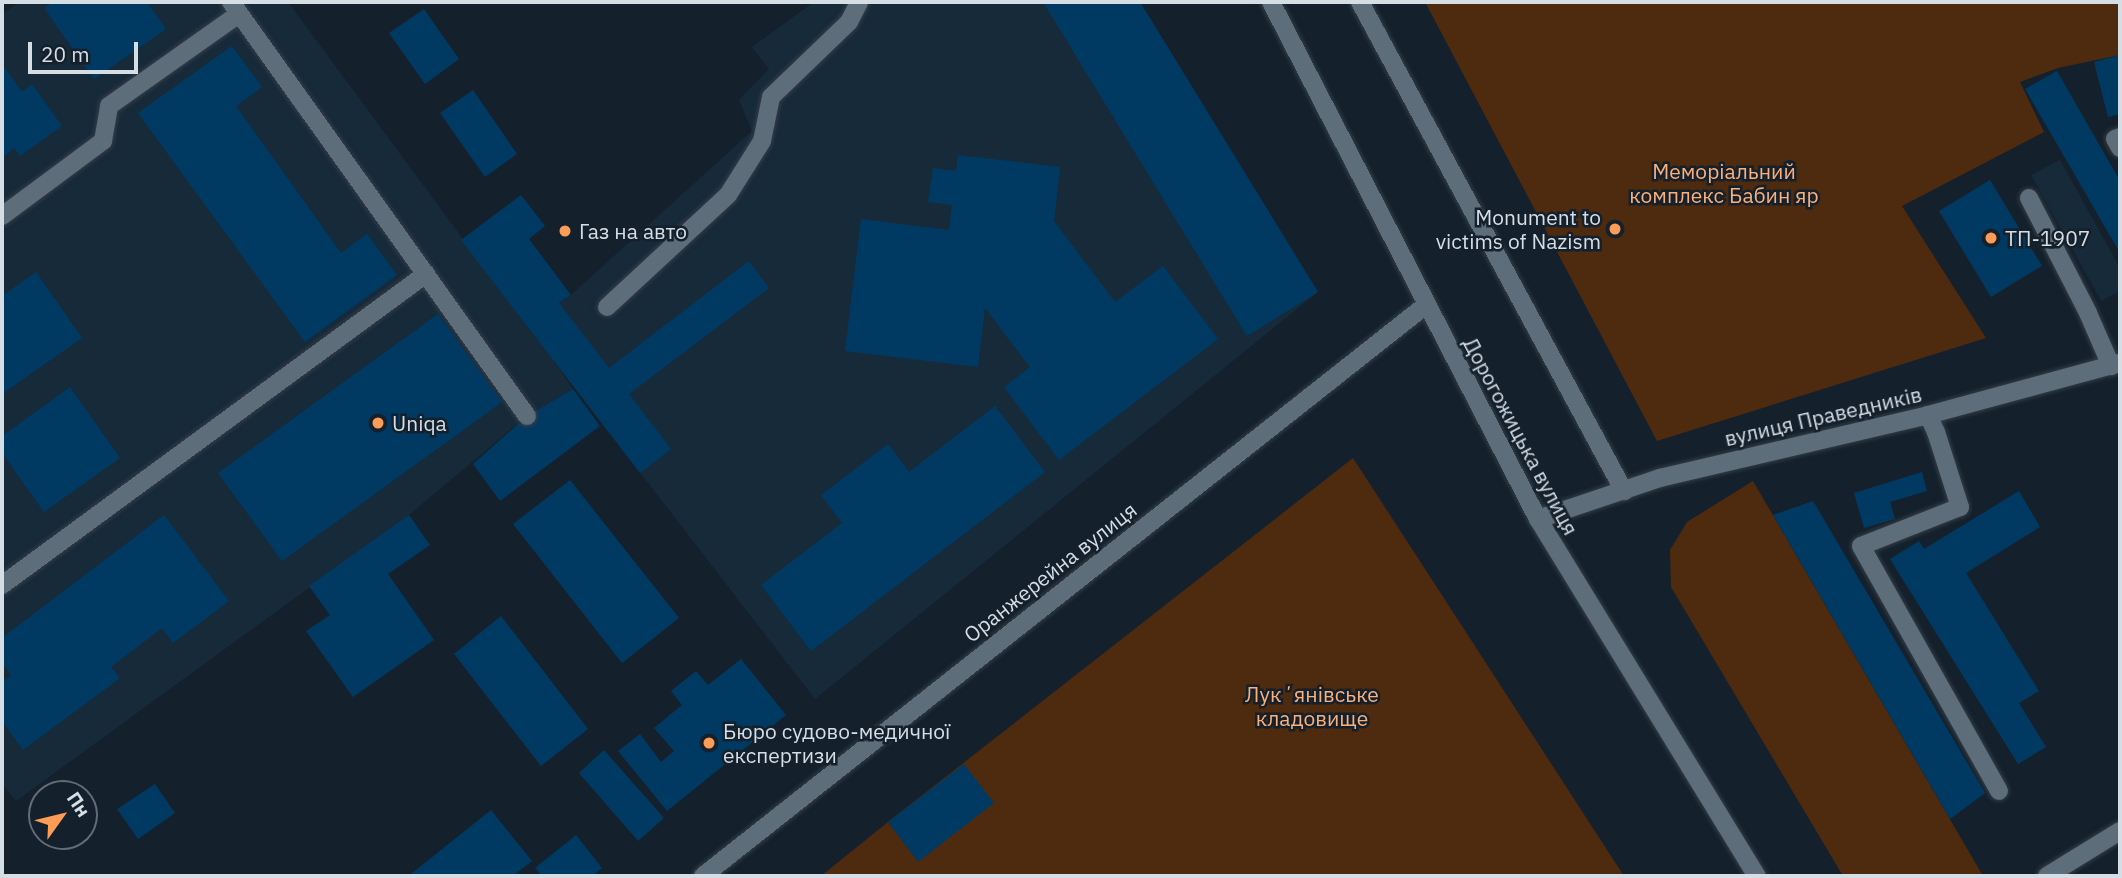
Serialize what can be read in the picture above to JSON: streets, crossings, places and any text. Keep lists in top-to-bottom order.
{
  "streets": {
    "street": ["вулиця Праведників", "Дорогожицька вулиця", "Оранжерейна вулиця"]
  },
  "crossings": [
    ["вулиця Праведників", "Дорогожицька вулиця"],
    ["Дорогожицька вулиця", "Оранжерейна вулиця"]
  ],
  "parks": ["Меморіальний комплекс Бабин яр", "Лукʼянівське кладовище"],
  "places": [
    "Monument to victims of Nazism",
    "Газ на авто",
    "ТП-1907",
    "Uniqa",
    "Бюро судово-медичної експертизи"
  ],
  "scale_bar": "20 m",
  "north": "top right"
}
